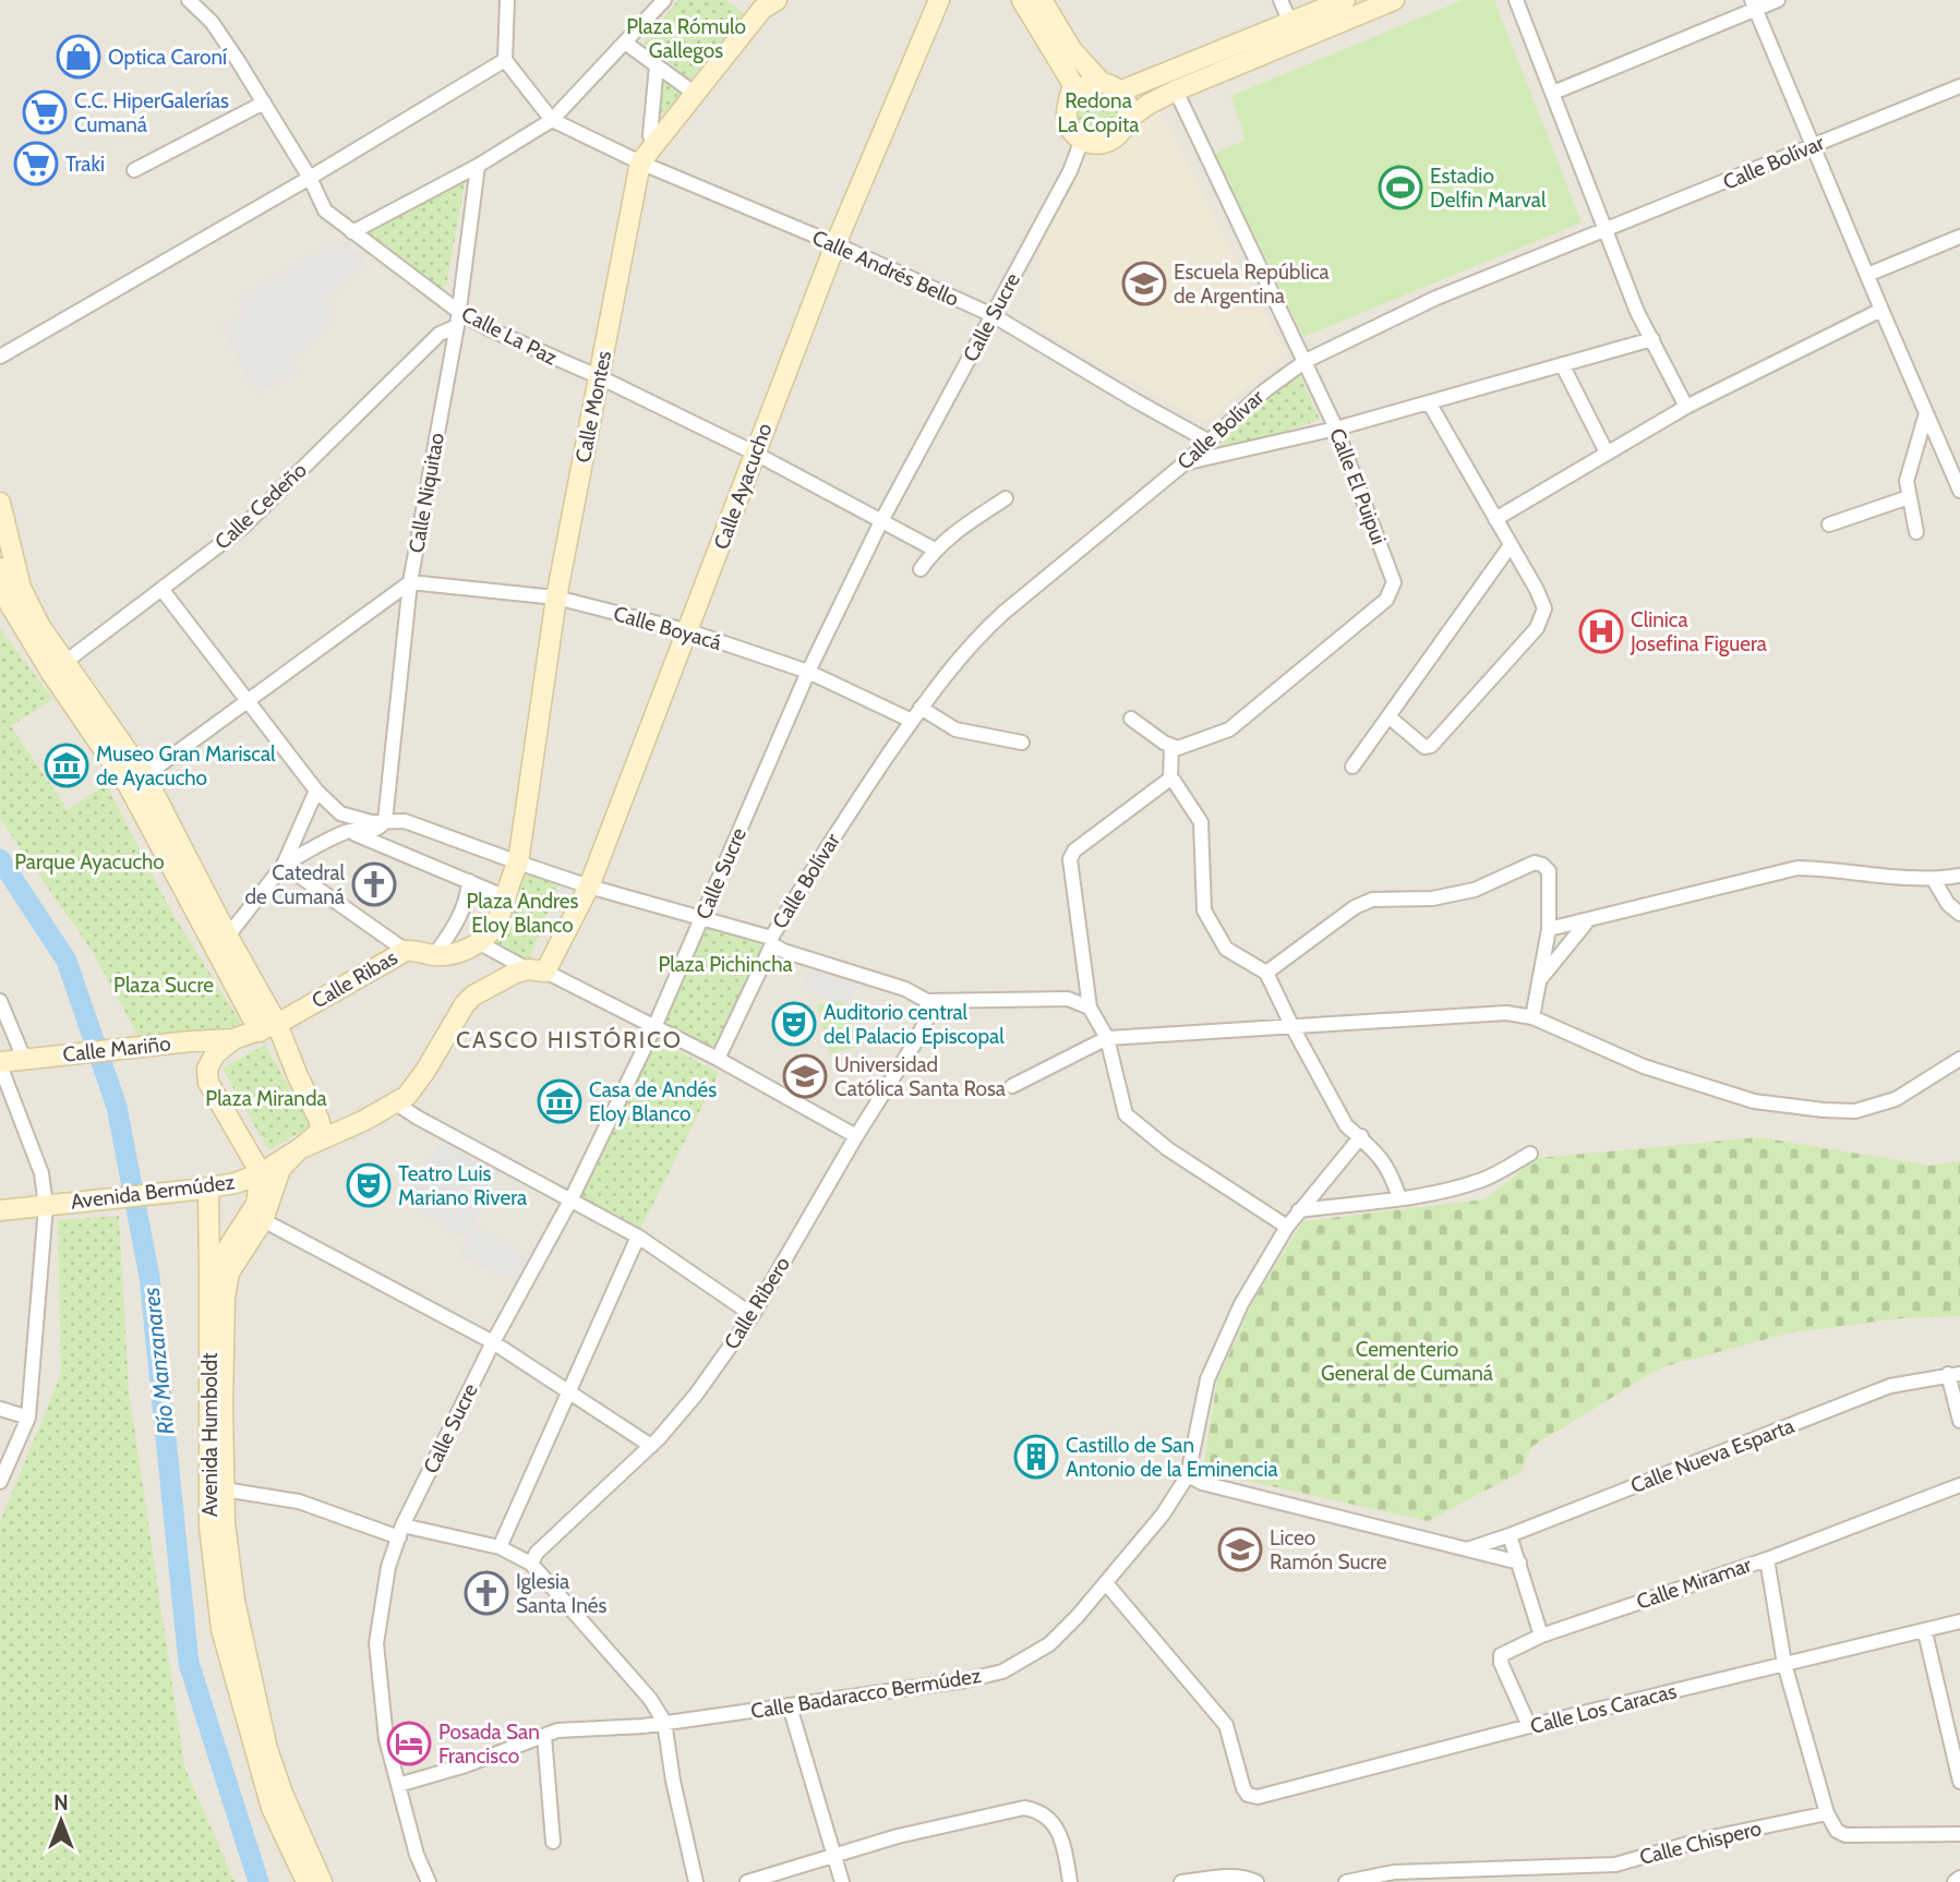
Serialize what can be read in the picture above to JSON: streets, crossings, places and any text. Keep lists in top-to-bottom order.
{
  "streets": {
    "street": [
      "Calle Bolívar",
      "Calle Andrés Bello",
      "Calle Sucre",
      "Calle La Paz",
      "Calle Montes",
      "Calle Ayacucho",
      "Calle El Puipui",
      "Calle Niquitao",
      "Calle Cedeño",
      "Calle Boyacá",
      "Calle Ribas",
      "Calle Mariño",
      "Avenida Bermúdez",
      "Calle Ribero",
      "Avenida Humboldt",
      "Calle Nueva Esparta",
      "Calle Miramar",
      "Calle Badaracco Bermúdez",
      "Calle Los Caracas",
      "Calle Chispero"
    ]
  },
  "crossings": [
    ["Calle Bolívar", "Calle Andrés Bello"],
    ["Calle Bolívar", "Calle El Puipui"],
    ["Calle Bolívar", "Calle Boyacá"],
    ["Calle Andrés Bello", "Calle Sucre"],
    ["Calle Andrés Bello", "Calle Montes"],
    ["Calle Andrés Bello", "Calle Ayacucho"],
    ["Calle Sucre", "Calle La Paz"],
    ["Calle Sucre", "Calle Boyacá"],
    ["Calle Sucre", "Calle Badaracco Bermúdez"],
    ["Calle La Paz", "Calle Montes"],
    ["Calle La Paz", "Calle Ayacucho"],
    ["Calle La Paz", "Calle Niquitao"],
    ["Calle Montes", "Calle Boyacá"],
    ["Calle Ayacucho", "Calle Boyacá"],
    ["Calle Niquitao", "Calle Cedeño"],
    ["Calle Niquitao", "Calle Boyacá"],
    ["Calle Cedeño", "Avenida Humboldt"],
    ["Calle Ribas", "Avenida Humboldt"],
    ["Avenida Bermúdez", "Avenida Humboldt"],
    ["Calle Miramar", "Calle Los Caracas"],
    ["Calle Badaracco Bermúdez", "Calle Los Caracas"]
  ],
  "districts": ["CASCO HISTÓRICO"],
  "water": ["Río Manzanares"],
  "parks": [
    "Plaza Rómulo Gallegos",
    "Redona La Copita",
    "Parque Ayacucho",
    "Plaza Andres Eloy Blanco",
    "Plaza Pichincha",
    "Plaza Sucre",
    "Plaza Miranda",
    "Cementerio General de Cumaná"
  ],
  "places": {
    "shop": ["Optica Caroní"],
    "supermarket": ["C.C. HiperGalerías Cumaná", "Traki"],
    "sports": ["Estadio Delfin Marval"],
    "school or university": ["Escuela República de Argentina", "Universidad Católica Santa Rosa", "Liceo Ramón Sucre"],
    "hospital": ["Clinica Josefina Figuera"],
    "museum": ["Museo Gran Mariscal de Ayacucho", "Casa de Andés Eloy Blanco"],
    "church": ["Catedral de Cumaná", "Iglesia Santa Inés"],
    "theatre": ["Auditorio central del Palacio Episcopal", "Teatro Luis Mariano Rivera"],
    "building": ["Castillo de San Antonio de la Eminencia"],
    "hotel": ["Posada San Francisco"]
  },
  "north": "top"
}
